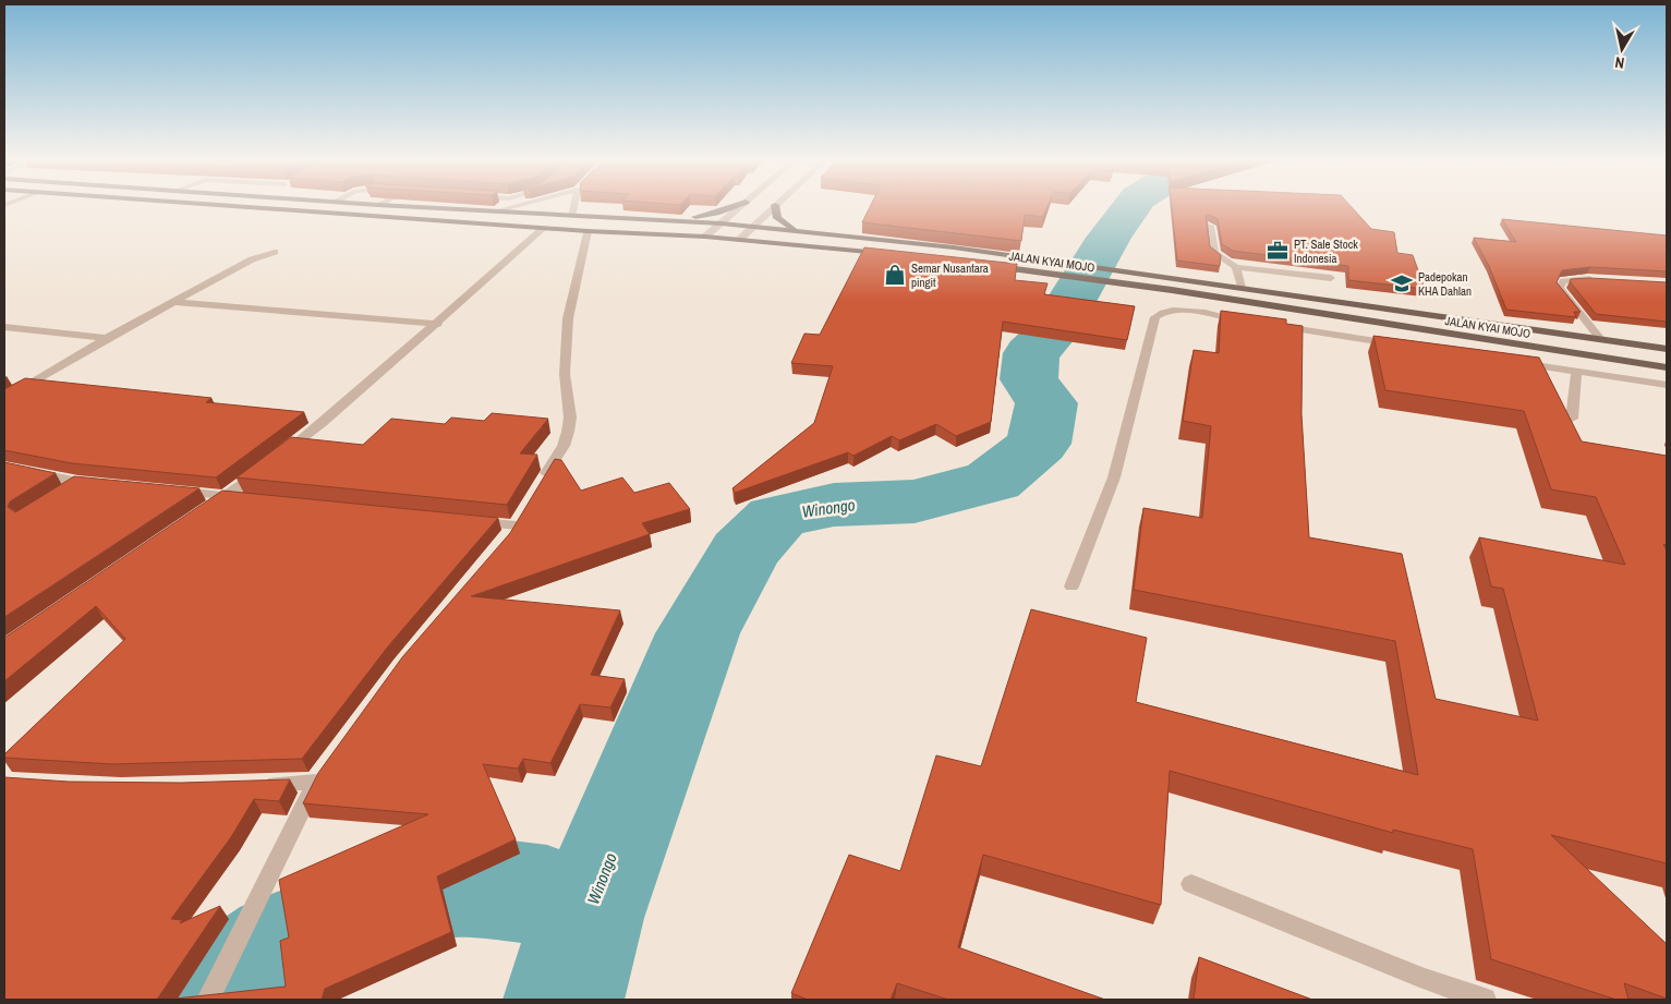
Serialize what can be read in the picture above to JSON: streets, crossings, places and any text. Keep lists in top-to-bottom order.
{
  "streets": {
    "main road": ["JALAN KYAI MOJO"]
  },
  "water": ["Winongo"],
  "places": {
    "office": ["PT. Sale Stock Indonesia"],
    "shop": ["Semar Nusantara pingit"],
    "school or university": ["Padepokan KHA Dahlan"]
  },
  "north": "bottom"
}
